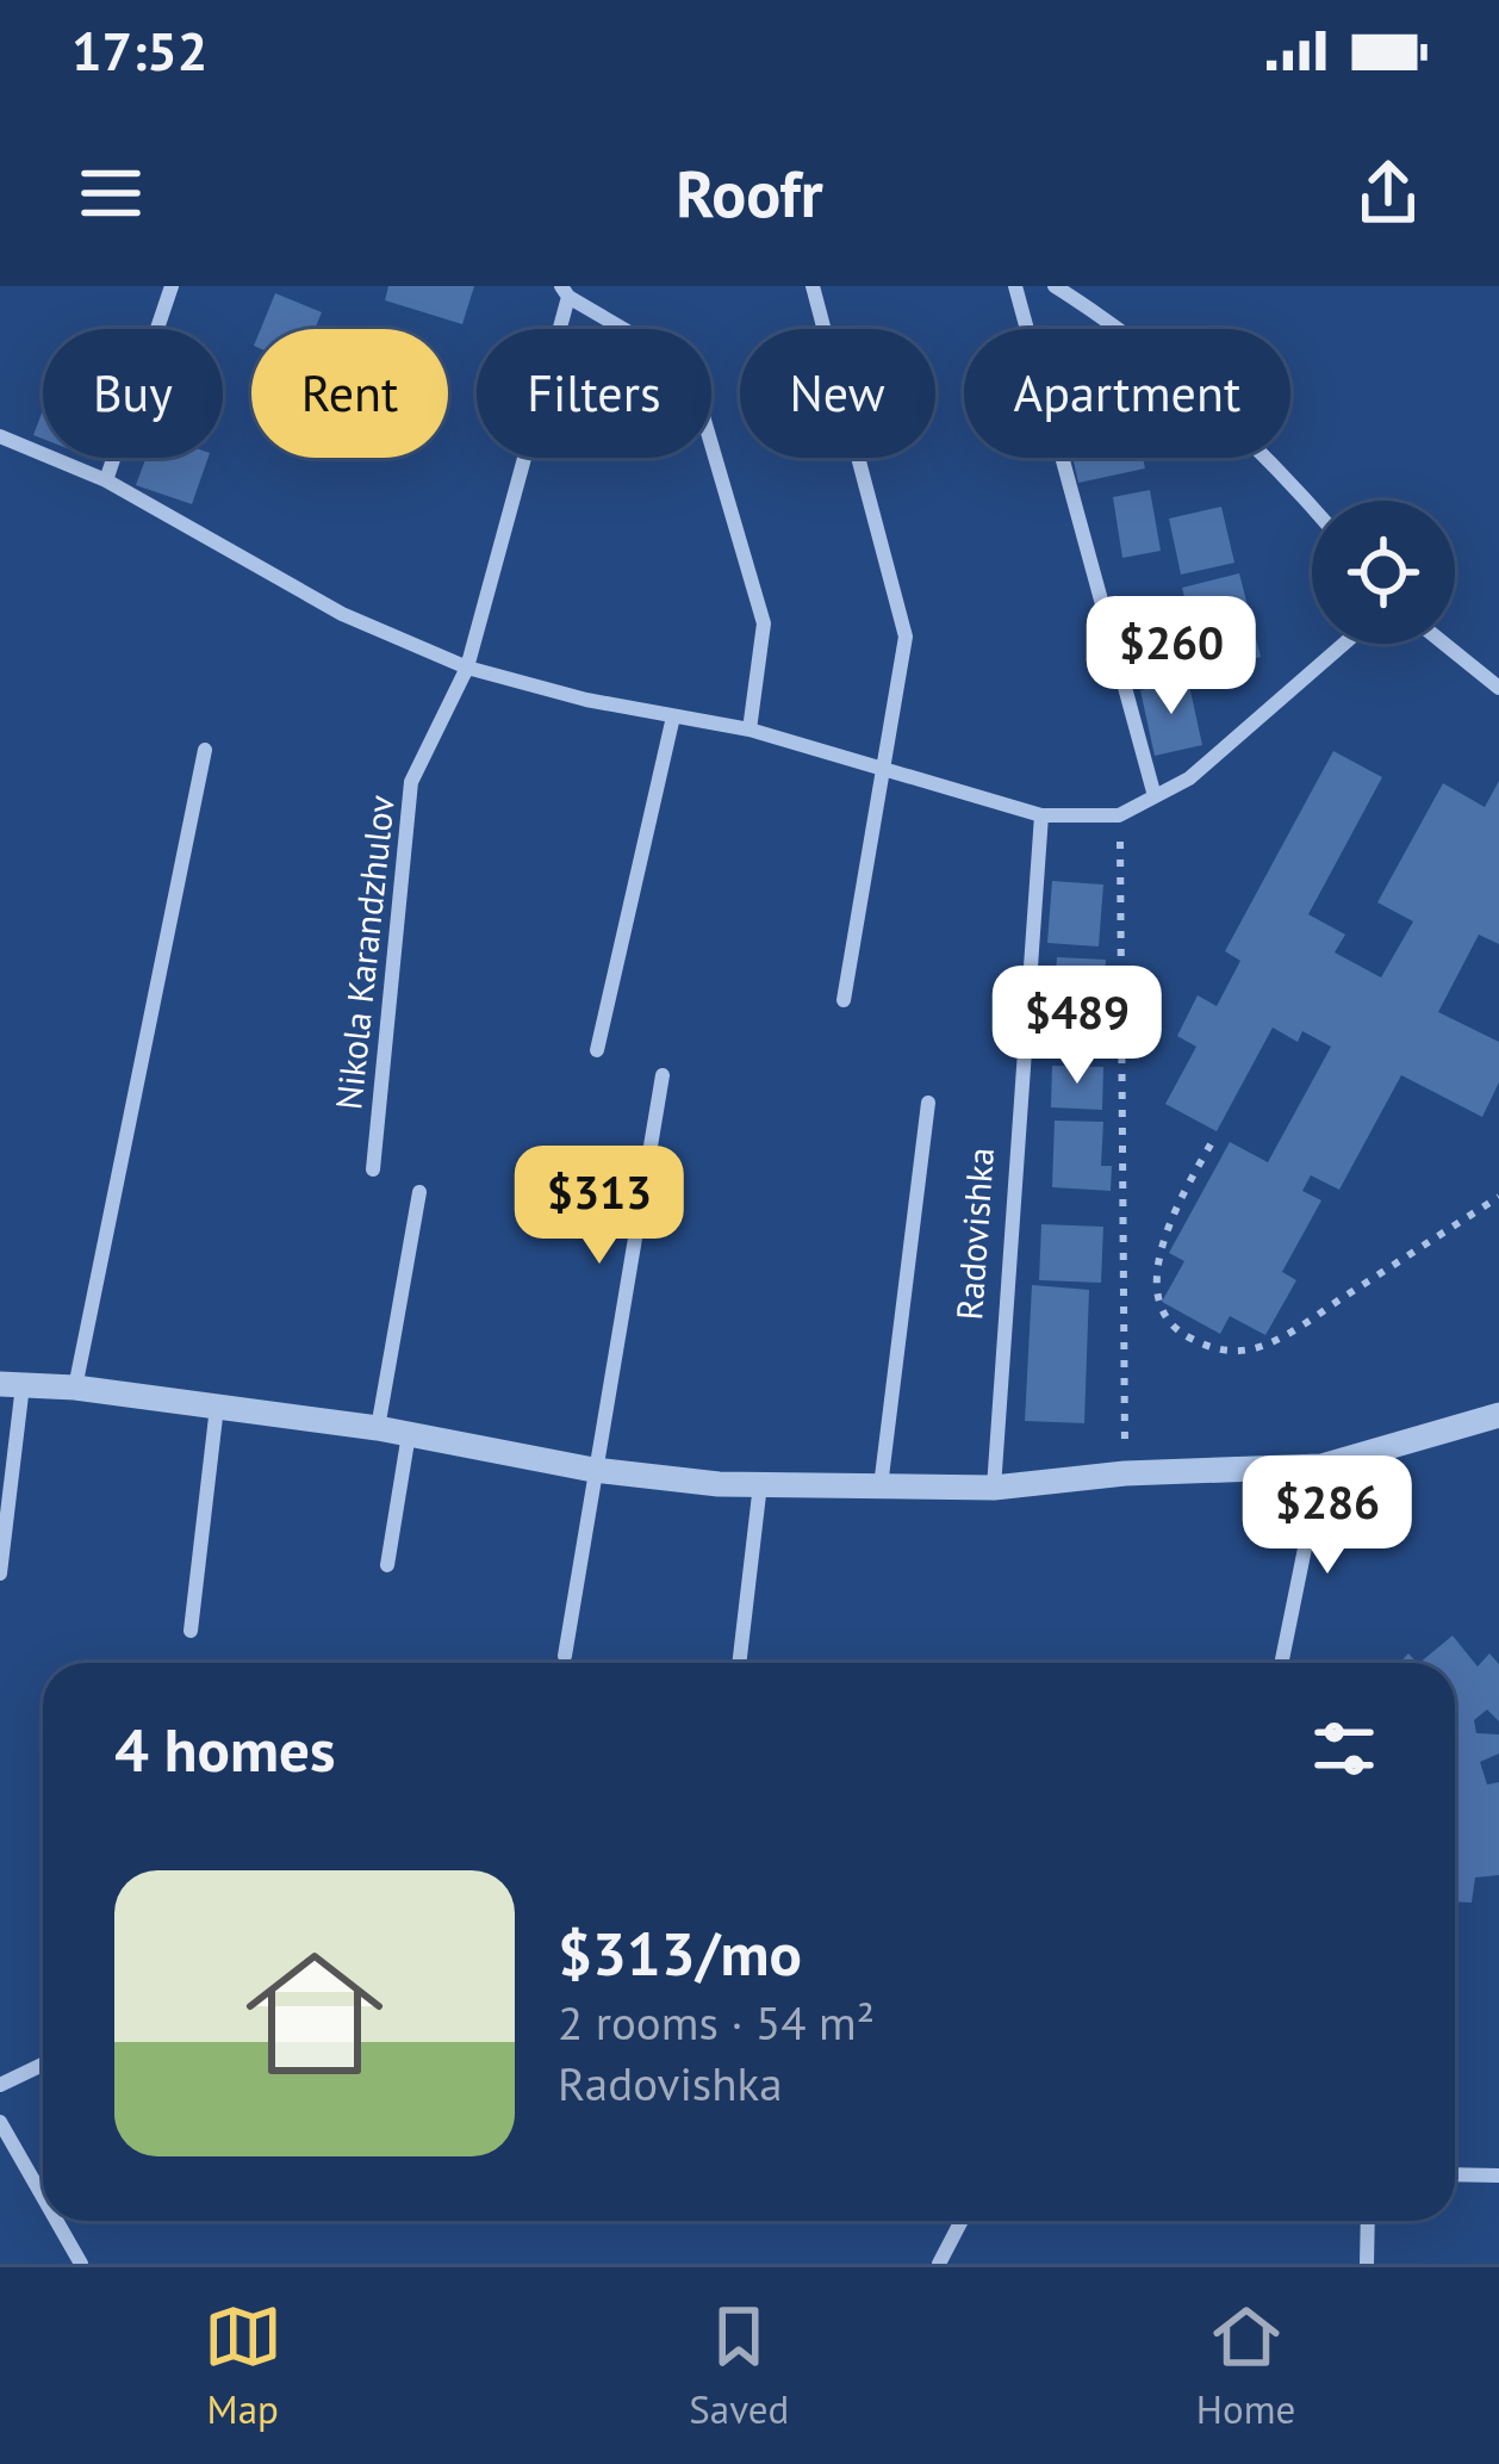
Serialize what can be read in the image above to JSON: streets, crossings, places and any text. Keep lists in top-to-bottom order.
{
  "streets": {
    "street": ["Nikola Karandzhulov", "Radovishka"]
  },
  "page": {
    "status": "17:52",
    "header": "Roofr",
    "chip": [
      "Buy",
      "Rent",
      "Filters",
      "New",
      "Apartment"
    ],
    "price": [
      "$260",
      "$489",
      "$313",
      "$286"
    ],
    "heading": "4 homes",
    "list": [
      {
        "name": "$313/mo",
        "note": "2 rooms · 54 m² · Radovishka"
      }
    ],
    "tabs": ["Map", "Saved", "Home"]
  }
}
